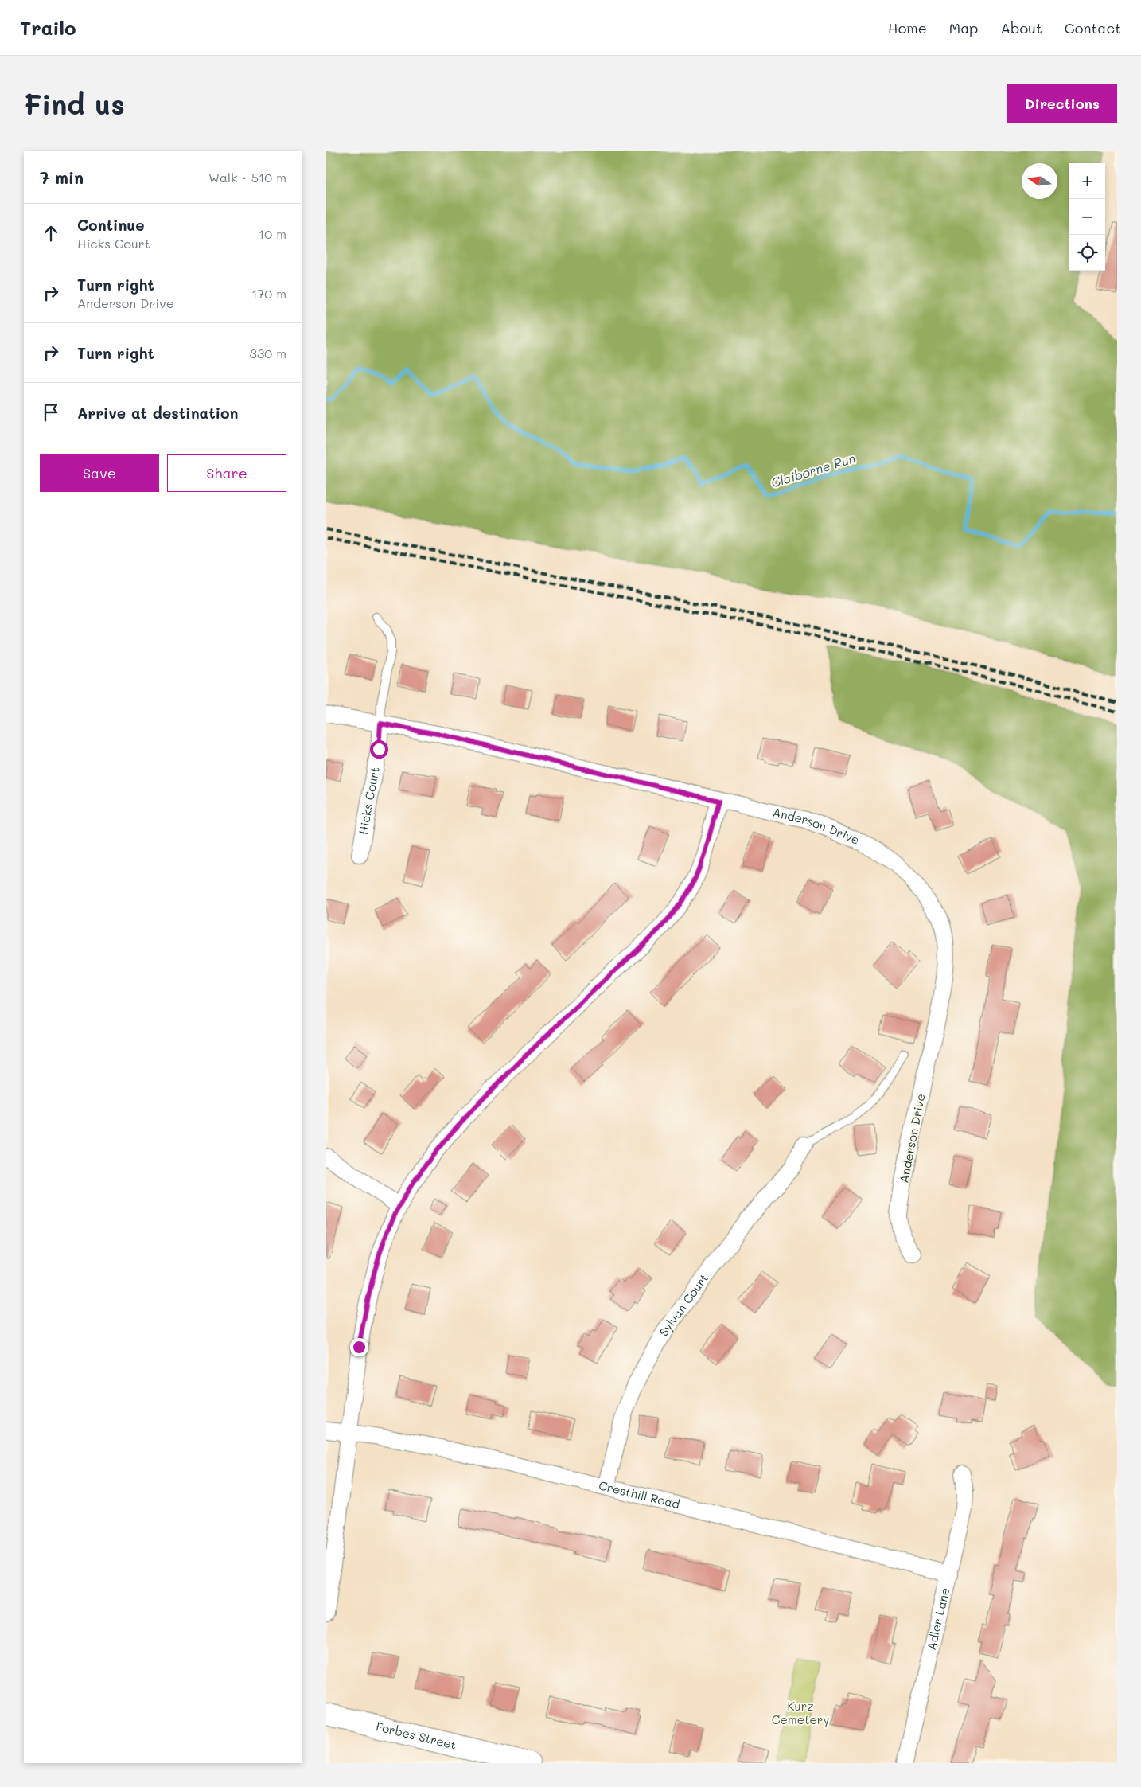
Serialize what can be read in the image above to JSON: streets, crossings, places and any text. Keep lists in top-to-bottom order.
{
  "streets": {
    "street": [
      "Hicks Court",
      "Anderson Drive",
      "Sylvan Court",
      "Cresthill Road",
      "Adler Lane",
      "Forbes Street"
    ]
  },
  "crossings": [
    ["Hicks Court", "Anderson Drive"],
    ["Sylvan Court", "Cresthill Road"],
    ["Cresthill Road", "Adler Lane"]
  ],
  "water": ["Claiborne Run"],
  "parks": ["Kurz Cemetery"],
  "north": "left",
  "page": {
    "header": "Trailo",
    "nav": [
      "Home",
      "Map",
      "About",
      "Contact"
    ],
    "buttons": [
      "Directions",
      ["Save", "Share"]
    ],
    "title": "Find us",
    "heading": ["7 min", "Walk · 510 m"],
    "map_buttons": ["+", "−"],
    "list": [
      ["Continue", "Hicks Court", "10 m"],
      ["Turn right", "Anderson Drive", "170 m"],
      ["Turn right", "330 m"],
      "Arrive at destination"
    ]
  }
}
